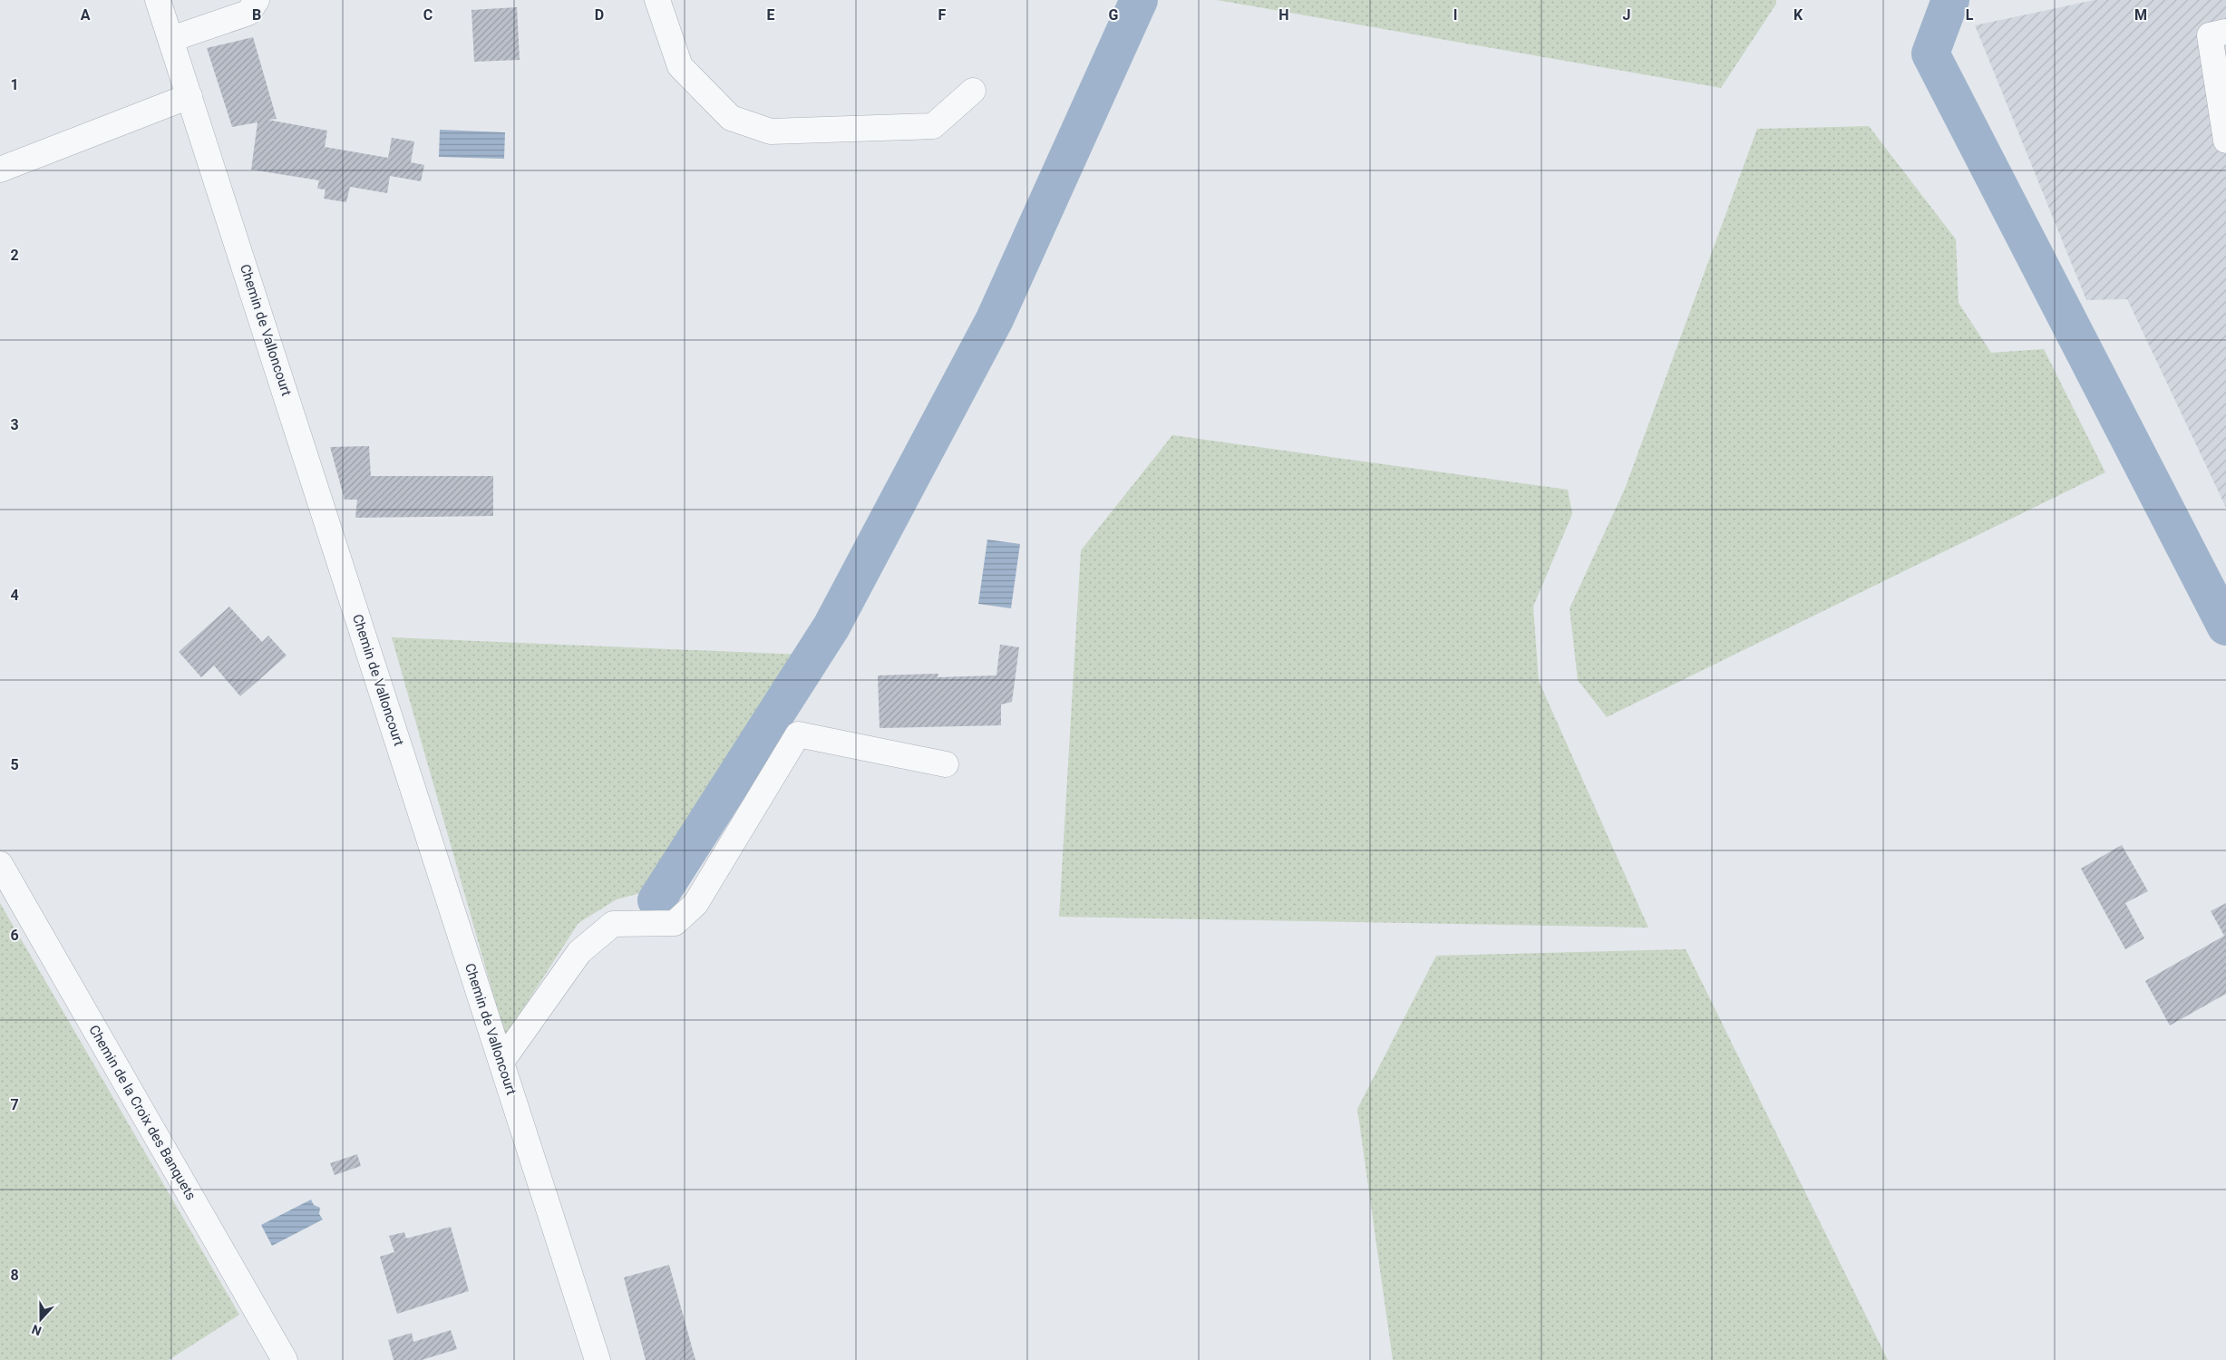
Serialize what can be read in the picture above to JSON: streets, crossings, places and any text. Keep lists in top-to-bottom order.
{
  "streets": {
    "street": ["Chemin de Valloncourt", "Chemin de la Croix des Banquets"]
  },
  "north": "bottom",
  "grid": {
    "columns": [
      "A",
      "B",
      "C",
      "D",
      "E",
      "F",
      "G",
      "H",
      "I",
      "J",
      "K",
      "L",
      "M"
    ],
    "rows": [
      "1",
      "2",
      "3",
      "4",
      "5",
      "6",
      "7",
      "8"
    ]
  }
}
